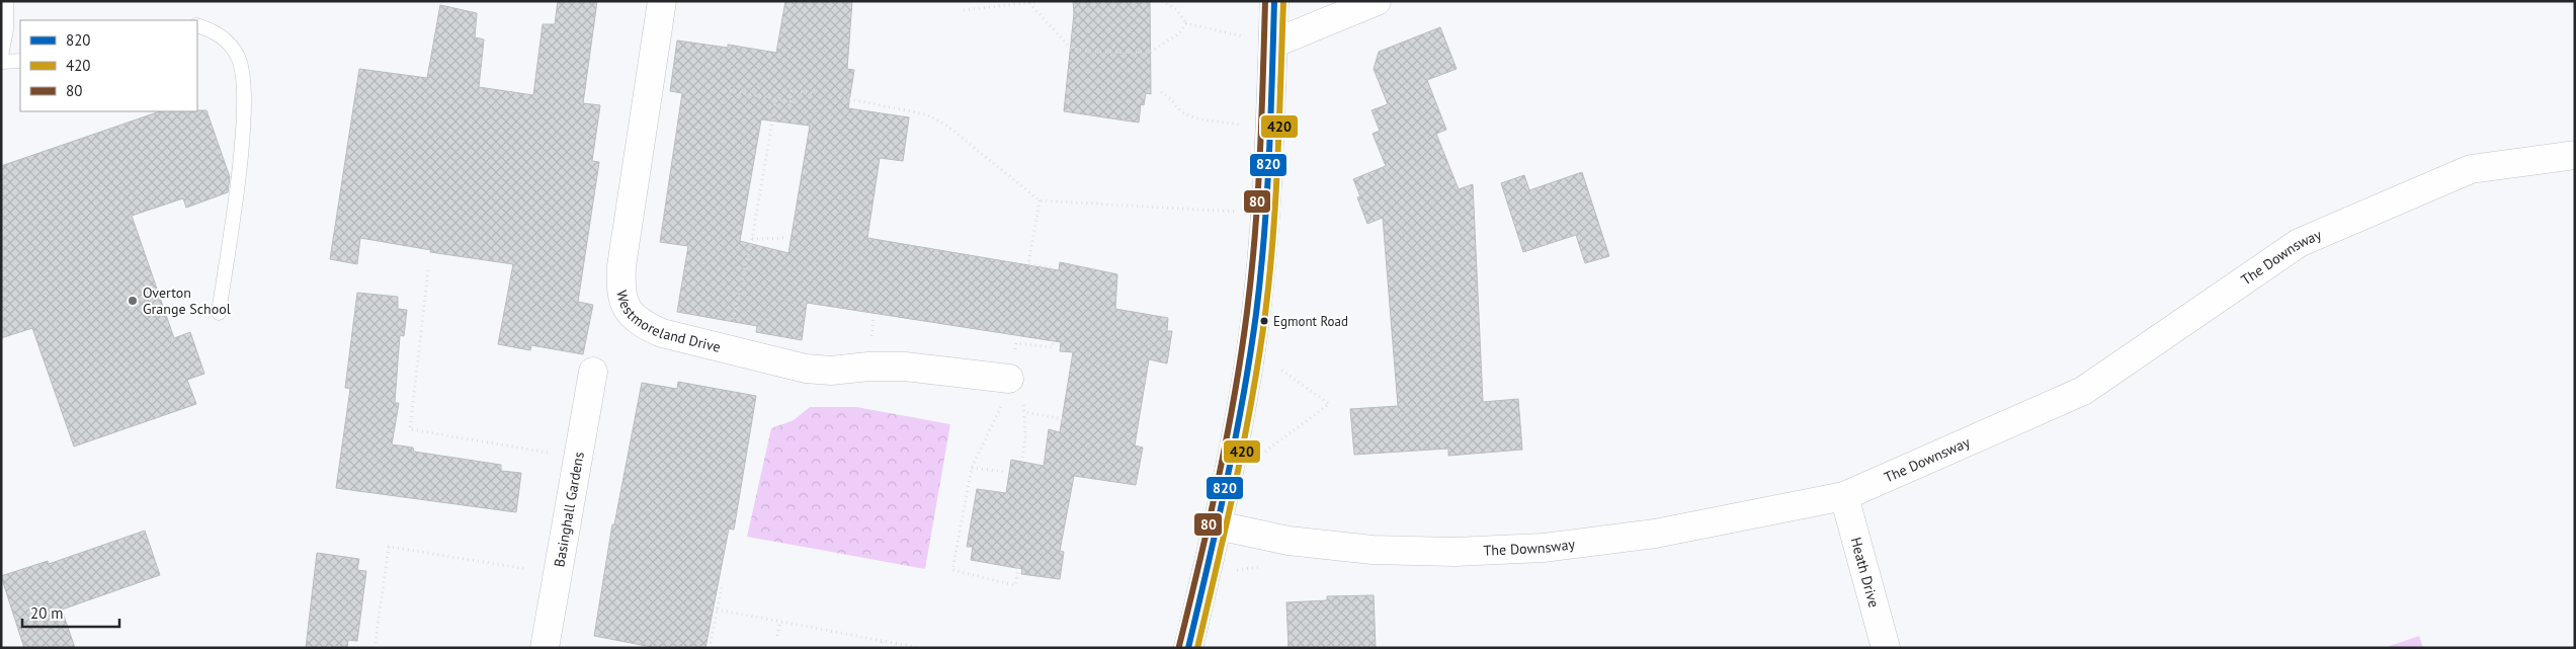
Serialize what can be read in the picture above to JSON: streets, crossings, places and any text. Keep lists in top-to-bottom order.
{
  "streets": {
    "street": [
      "The Downsway",
      "Westmoreland Drive",
      "Basinghall Gardens",
      "Heath Drive"
    ]
  },
  "crossings": [
    ["The Downsway", "Heath Drive"]
  ],
  "places": ["Overton Grange School", "Egmont Road"],
  "lines": ["transit line 820", "transit line 420", "transit line 80"],
  "legend": ["820", "420", "80"],
  "scale_bar": "20 m"
}
